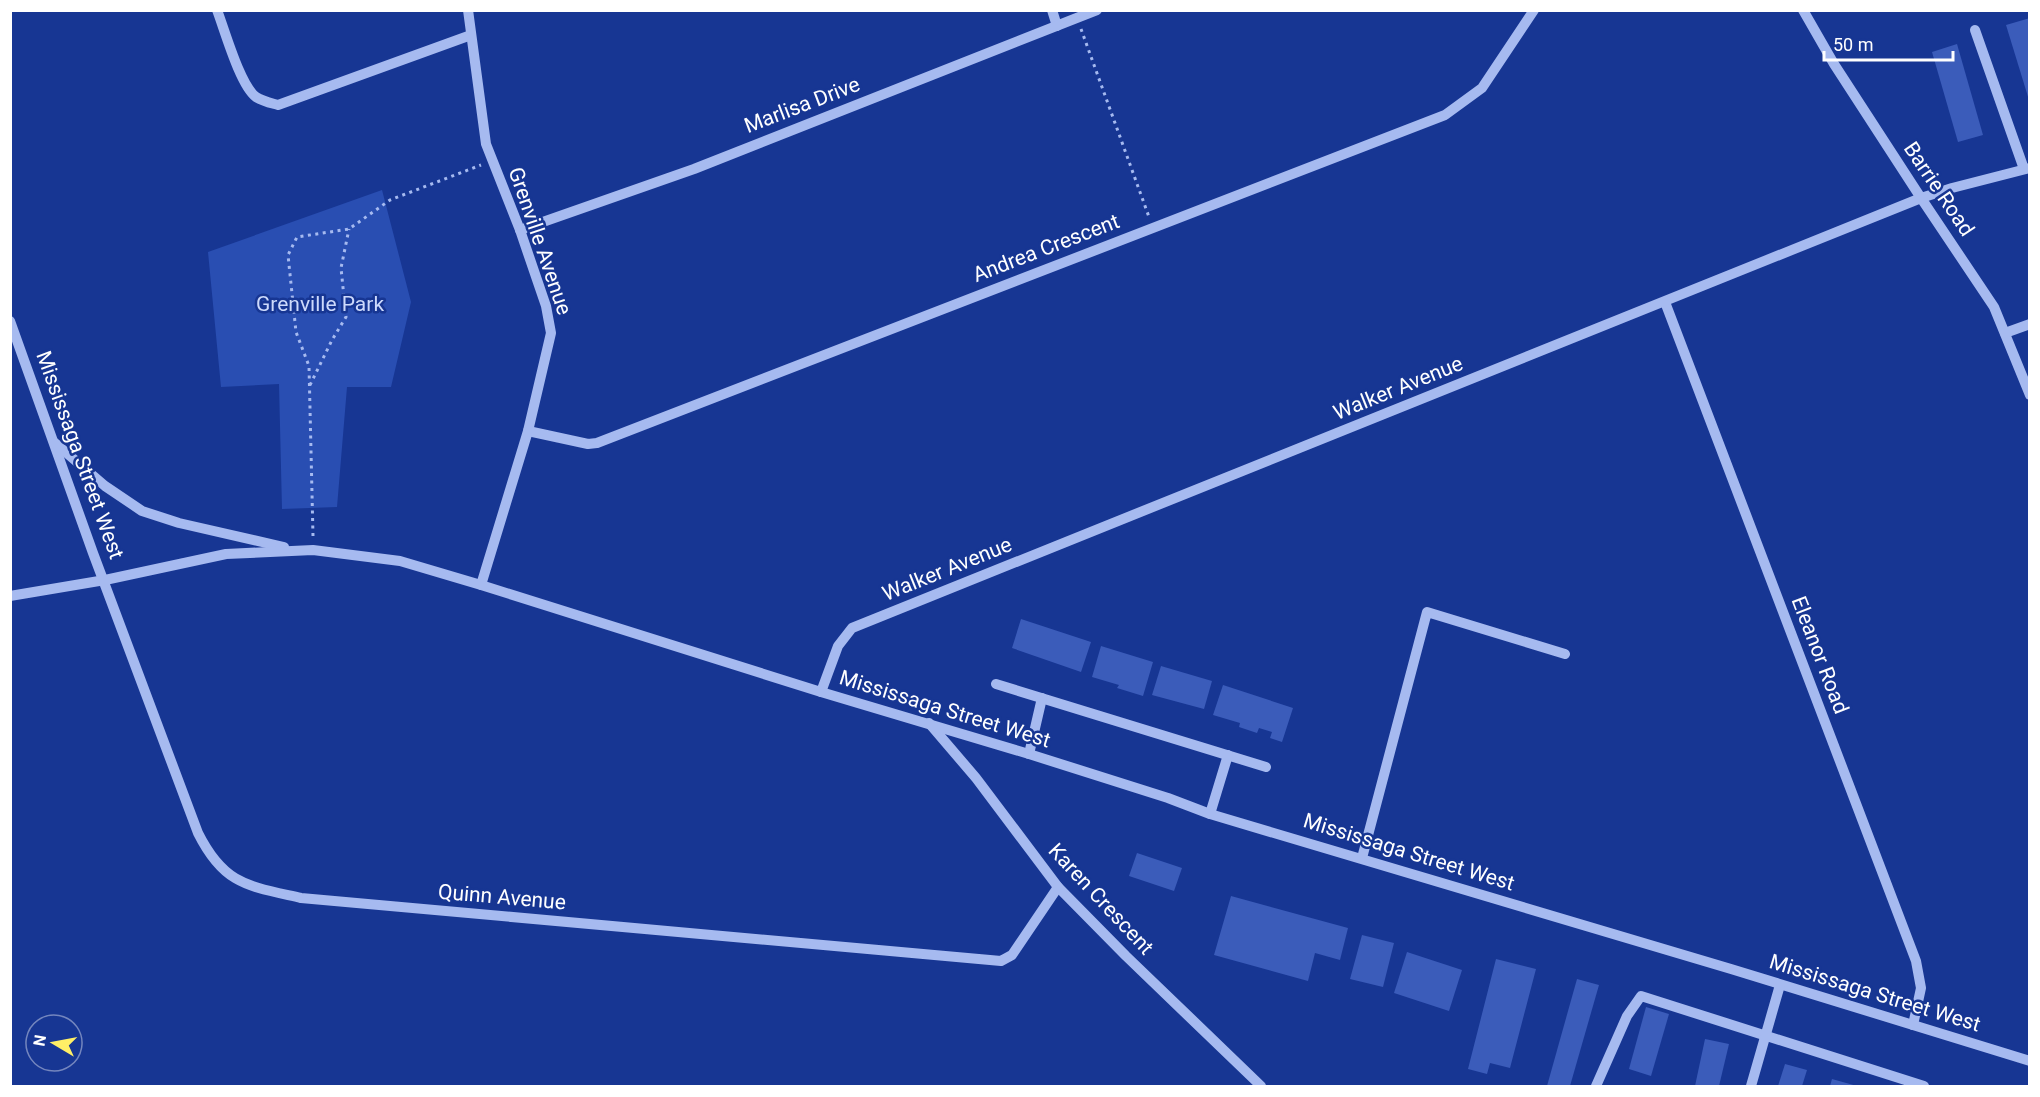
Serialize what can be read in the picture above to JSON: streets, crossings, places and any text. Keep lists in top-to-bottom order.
{
  "streets": {
    "street": [
      "Marlisa Drive",
      "Barrie Road",
      "Grenville Avenue",
      "Andrea Crescent",
      "Walker Avenue",
      "Mississaga Street West",
      "Eleanor Road",
      "Quinn Avenue",
      "Karen Crescent"
    ]
  },
  "crossings": [
    ["Marlisa Drive", "Grenville Avenue"],
    ["Barrie Road", "Walker Avenue"],
    ["Grenville Avenue", "Andrea Crescent"],
    ["Grenville Avenue", "Mississaga Street West"],
    ["Walker Avenue", "Mississaga Street West"],
    ["Walker Avenue", "Eleanor Road"],
    ["Mississaga Street West", "Eleanor Road"],
    ["Mississaga Street West", "Quinn Avenue"],
    ["Mississaga Street West", "Karen Crescent"],
    ["Quinn Avenue", "Karen Crescent"]
  ],
  "parks": ["Grenville Park"],
  "scale_bar": "50 m",
  "north": "left"
}
